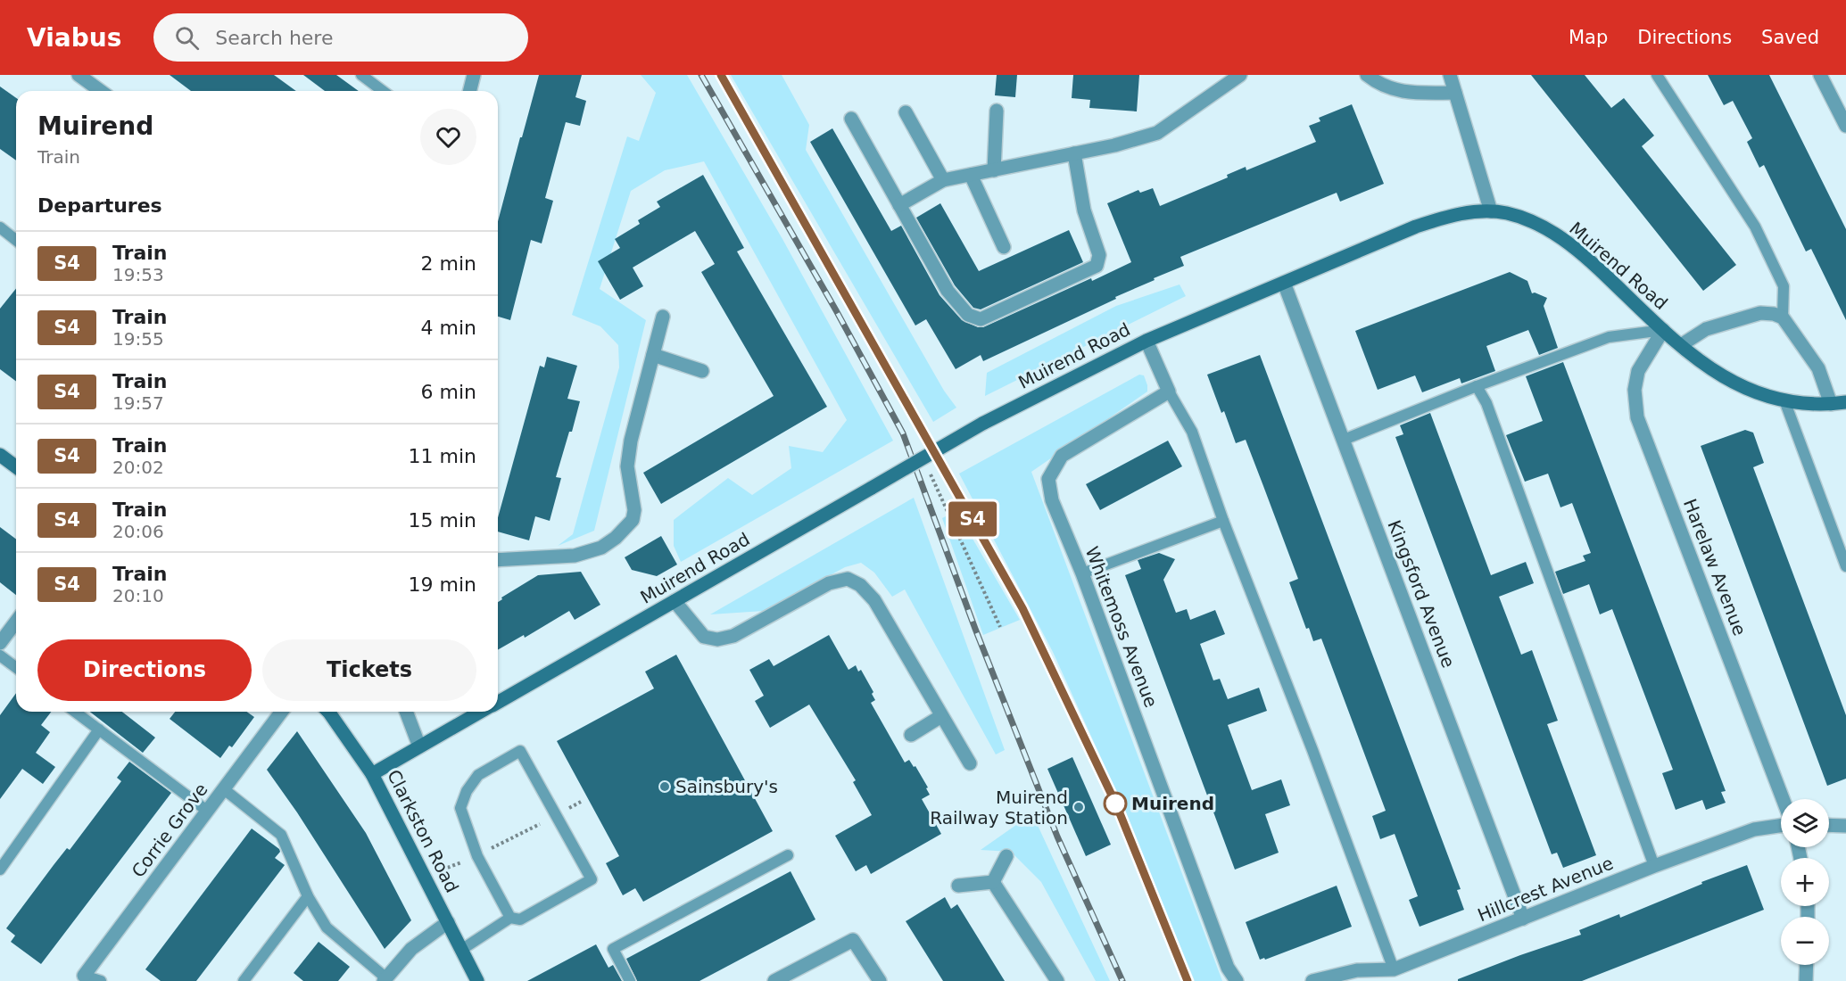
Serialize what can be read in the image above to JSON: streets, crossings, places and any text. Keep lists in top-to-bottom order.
{
  "streets": {
    "street": [
      "Muirend Road",
      "Harelaw Avenue",
      "Kingsford Avenue",
      "Whitemoss Avenue",
      "Corrie Grove",
      "Clarkston Road",
      "Hillcrest Avenue"
    ]
  },
  "crossings": [
    ["Muirend Road", "Harelaw Avenue"],
    ["Muirend Road", "Kingsford Avenue"],
    ["Muirend Road", "Clarkston Road"],
    ["Kingsford Avenue", "Hillcrest Avenue"]
  ],
  "places": ["Sainsbury's", "Muirend", "Muirend Railway Station"],
  "page": {
    "header": "Viabus",
    "search": "Search here",
    "nav": ["Map", "Directions", "Saved"],
    "on_map": "S4",
    "heading": [
      ["Muirend", "Train"],
      "Departures"
    ],
    "list": [
      {
        "mark": "S4",
        "name": "Train",
        "note": "19:53",
        "value": "2 min"
      },
      {
        "mark": "S4",
        "name": "Train",
        "note": "19:55",
        "value": "4 min"
      },
      {
        "mark": "S4",
        "name": "Train",
        "note": "19:57",
        "value": "6 min"
      },
      {
        "mark": "S4",
        "name": "Train",
        "note": "20:02",
        "value": "11 min"
      },
      {
        "mark": "S4",
        "name": "Train",
        "note": "20:06",
        "value": "15 min"
      },
      {
        "mark": "S4",
        "name": "Train",
        "note": "20:10",
        "value": "19 min"
      }
    ],
    "buttons": ["Directions", "Tickets"],
    "map_buttons": ["+", "−"]
  }
}
